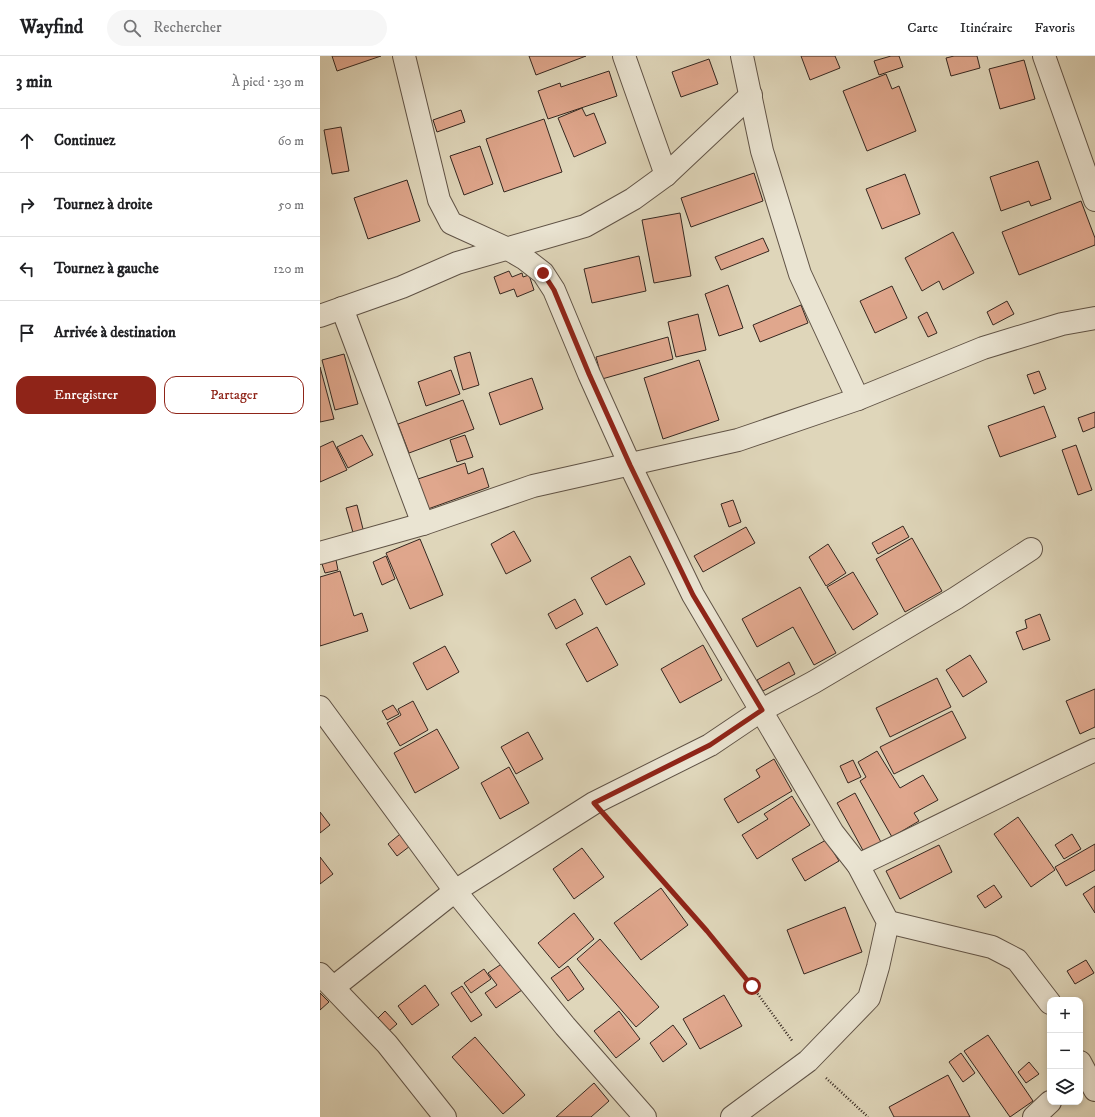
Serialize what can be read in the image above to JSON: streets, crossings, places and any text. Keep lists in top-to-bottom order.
{
  "page": {
    "header": "Wayfind",
    "search": "Rechercher",
    "nav": ["Carte", "Itinéraire", "Favoris"],
    "heading": ["3 min", "À pied · 230 m"],
    "list": [
      ["Continuez", "60 m"],
      ["Tournez à droite", "50 m"],
      ["Tournez à gauche", "120 m"],
      "Arrivée à destination"
    ],
    "buttons": ["Enregistrer", "Partager"],
    "map_buttons": ["+", "−"]
  }
}
